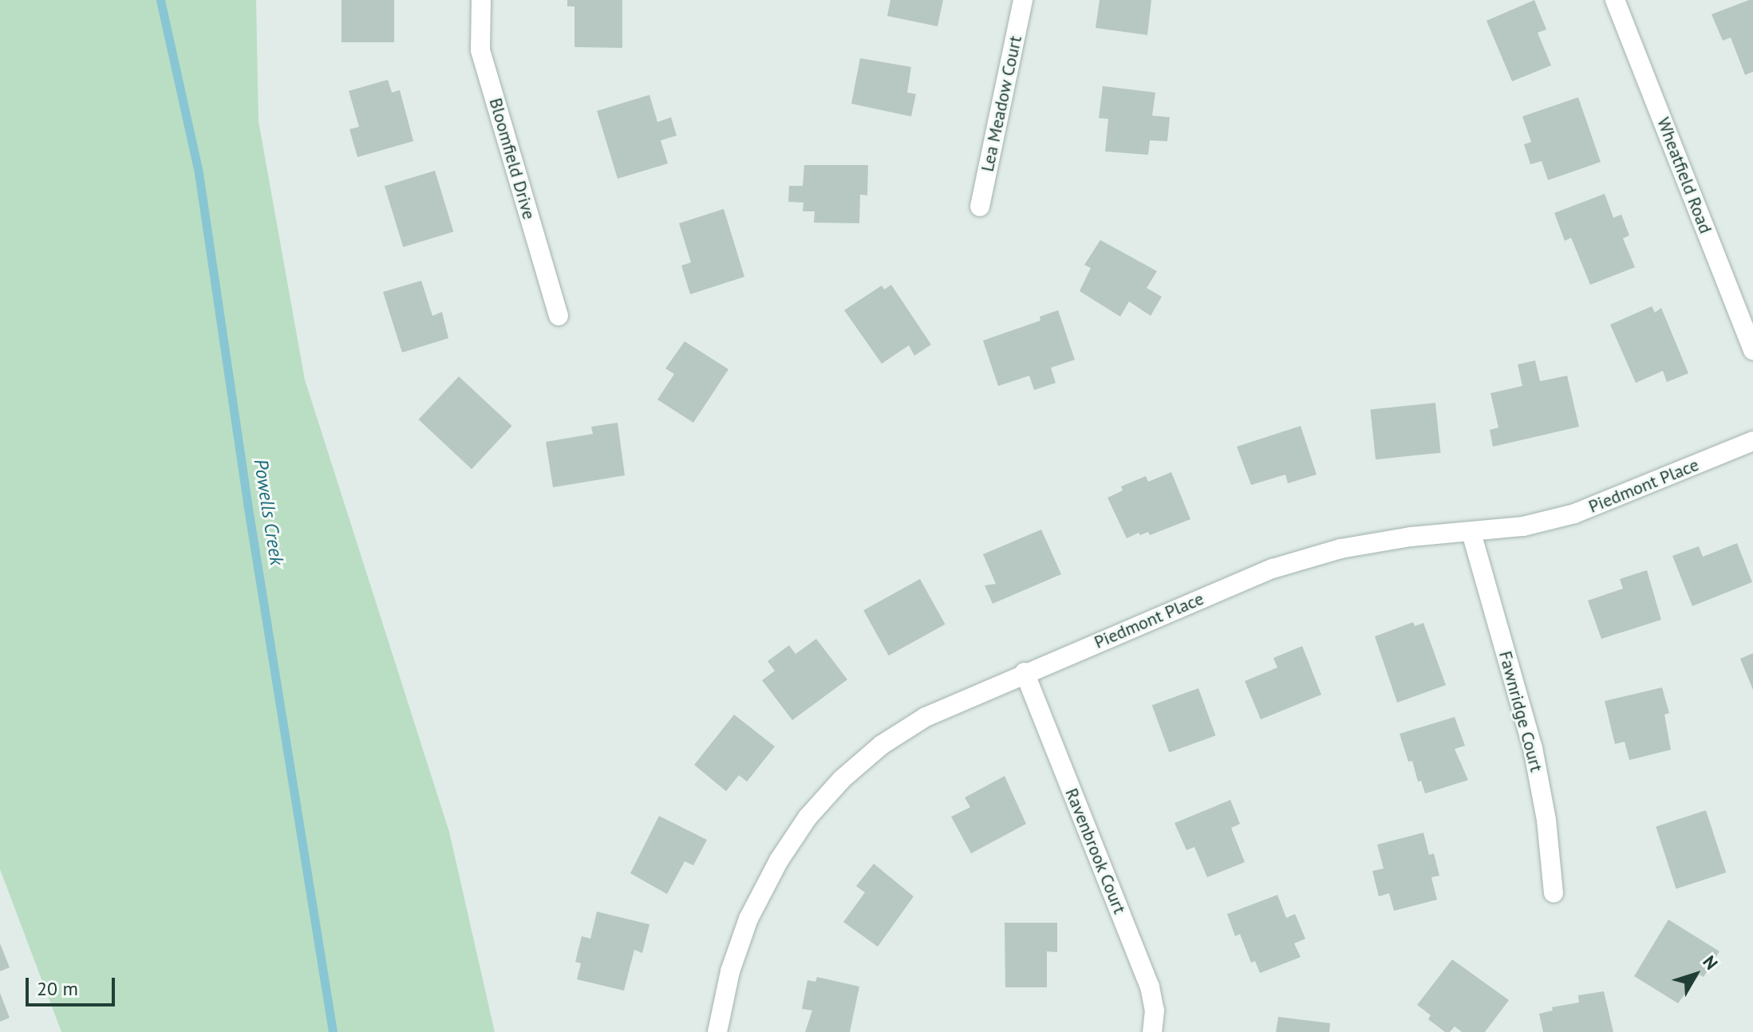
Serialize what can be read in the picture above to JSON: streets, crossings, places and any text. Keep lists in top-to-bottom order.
{
  "streets": {
    "street": [
      "Lea Meadow Court",
      "Bloomfield Drive",
      "Wheatfield Road",
      "Piedmont Place",
      "Fawnridge Court",
      "Ravenbrook Court"
    ]
  },
  "crossings": [
    ["Piedmont Place", "Fawnridge Court"],
    ["Piedmont Place", "Ravenbrook Court"]
  ],
  "water": ["Powells Creek"],
  "scale_bar": "20 m",
  "north": "top right"
}
